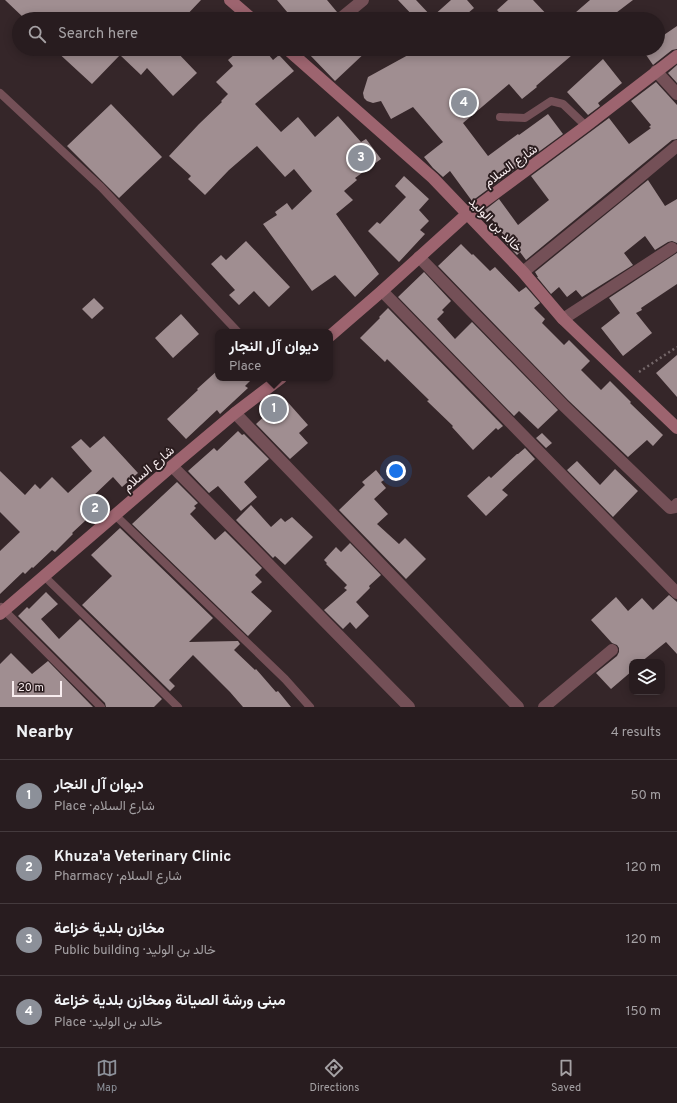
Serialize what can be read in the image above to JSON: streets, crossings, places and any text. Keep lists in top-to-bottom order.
{
  "streets": {
    "street": ["شارع السلام", "خالد بن الوليد"]
  },
  "crossings": [
    ["شارع السلام", "خالد بن الوليد"]
  ],
  "scale_bar": "20 m",
  "page": {
    "search": "Search here",
    "pins": [
      "4",
      "3",
      "1",
      "2"
    ],
    "popup": ["ديوان آل النجار", "Place"],
    "scale": "20 m",
    "heading": ["Nearby", "4 results"],
    "list": [
      {
        "mark": "1",
        "name": "ديوان آل النجار",
        "note": "Place · شارع السلام",
        "value": "50 m"
      },
      {
        "mark": "2",
        "name": "Khuza'a Veterinary Clinic",
        "note": "Pharmacy · شارع السلام",
        "value": "120 m"
      },
      {
        "mark": "3",
        "name": "مخازن بلدية خزاعة",
        "note": "Public building · خالد بن الوليد",
        "value": "120 m"
      },
      {
        "mark": "4",
        "name": "مبنى ورشة الصيانة ومخازن بلدية خزاعة",
        "note": "Place · خالد بن الوليد",
        "value": "150 m"
      }
    ],
    "nav": ["Map", "Directions", "Saved"]
  }
}
